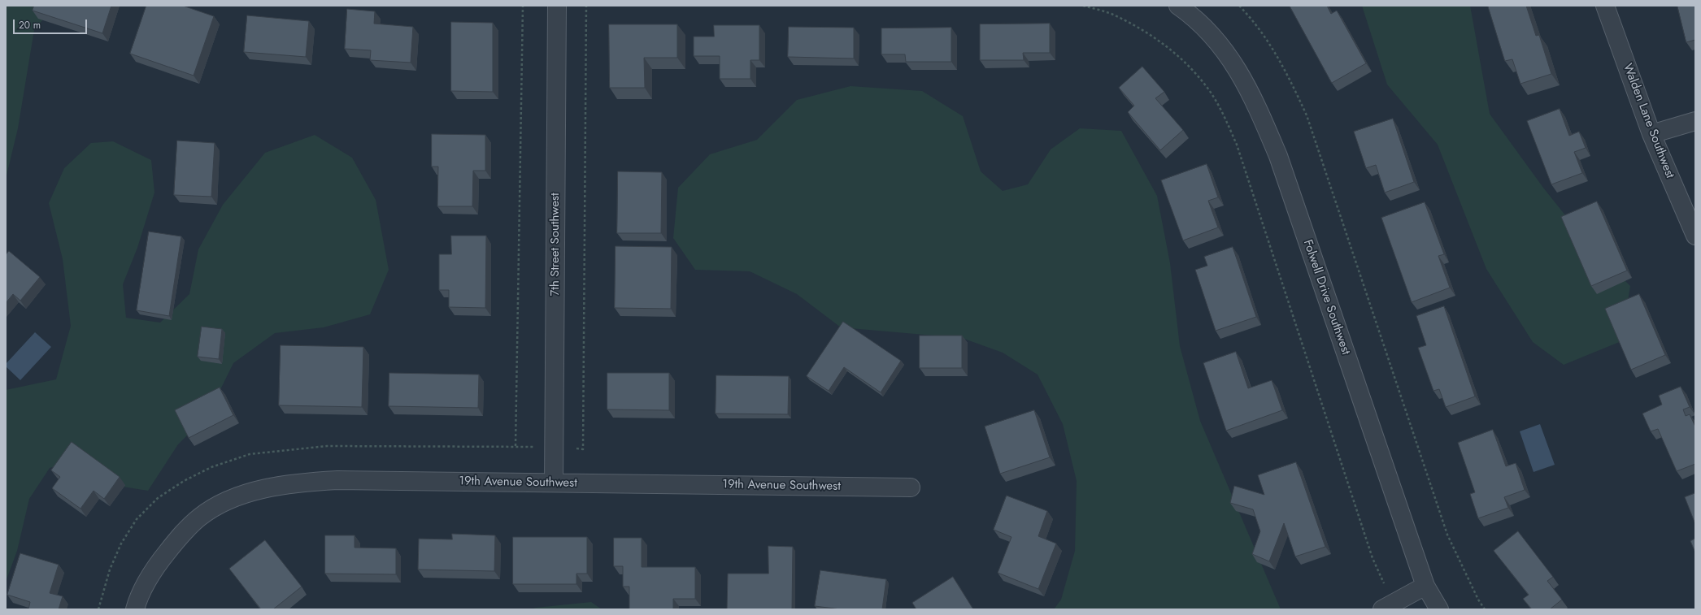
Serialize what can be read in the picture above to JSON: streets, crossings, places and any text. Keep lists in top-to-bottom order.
{
  "streets": {
    "street": [
      "Walden Lane Southwest",
      "7th Street Southwest",
      "Folwell Drive Southwest",
      "19th Avenue Southwest"
    ]
  },
  "crossings": [
    ["7th Street Southwest", "19th Avenue Southwest"]
  ],
  "scale_bar": "20 m"
}
